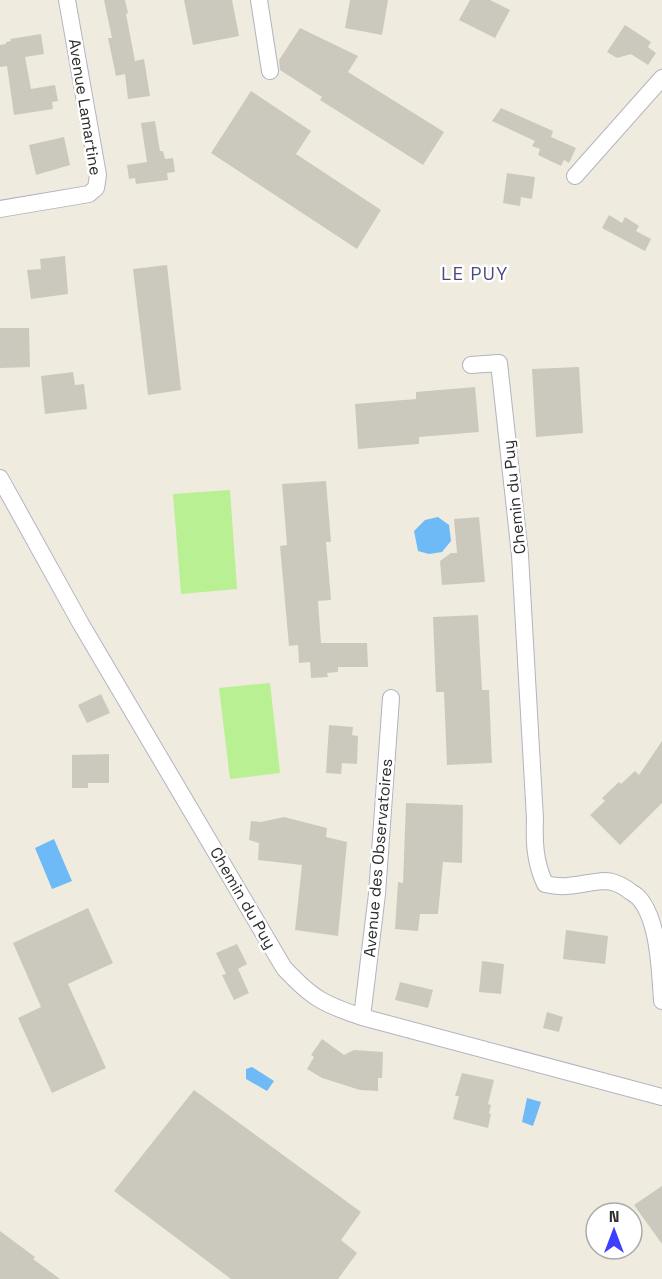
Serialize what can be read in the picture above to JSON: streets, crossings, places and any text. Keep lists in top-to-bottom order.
{
  "streets": {
    "street": ["Avenue Lamartine", "Chemin du Puy", "Avenue des Observatoires"]
  },
  "crossings": [
    ["Chemin du Puy", "Avenue des Observatoires"]
  ],
  "districts": ["LE PUY"],
  "north": "top"
}
